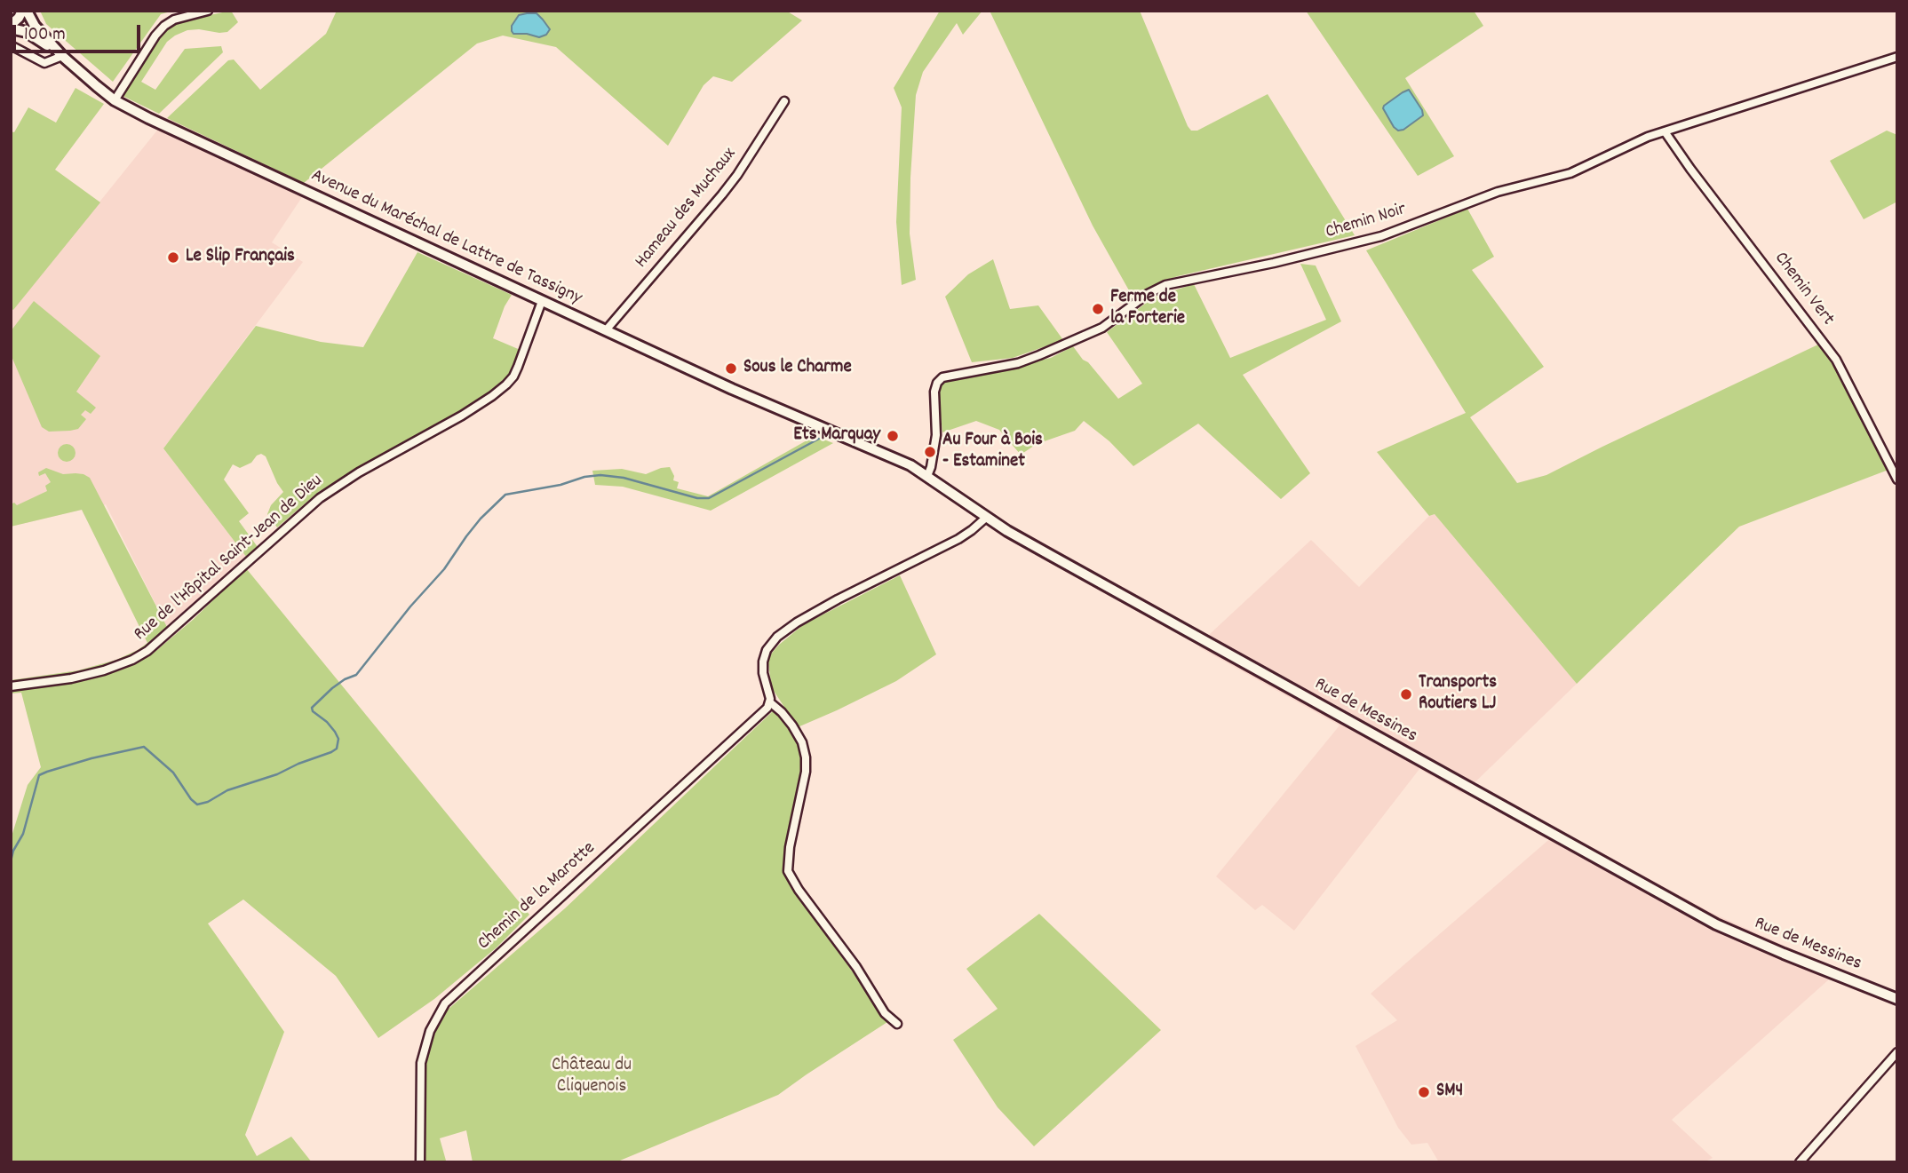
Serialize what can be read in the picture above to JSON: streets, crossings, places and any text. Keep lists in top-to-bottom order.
{
  "streets": {
    "main road": ["Avenue du Maréchal de Lattre de Tassigny", "Rue de Messines"],
    "street": [
      "Hameau des Muchaux",
      "Chemin Noir",
      "Chemin Vert",
      "Rue de l'Hôpital Saint-Jean de Dieu",
      "Chemin de la Marotte"
    ]
  },
  "crossings": [
    ["Hameau des Muchaux", "Avenue du Maréchal de Lattre de Tassigny"],
    ["Chemin Noir", "Chemin Vert"],
    ["Chemin Noir", "Rue de Messines"],
    ["Avenue du Maréchal de Lattre de Tassigny", "Rue de l'Hôpital Saint-Jean de Dieu"],
    ["Avenue du Maréchal de Lattre de Tassigny", "Rue de Messines"]
  ],
  "parks": ["Château du Cliquenois"],
  "places": [
    "Le Slip Français",
    "Ferme de la Forterie",
    "Sous le Charme",
    "Ets Marquay",
    "Au Four à Bois - Estaminet",
    "Transports Routiers LJ",
    "SM4"
  ],
  "scale_bar": "100 m"
}
